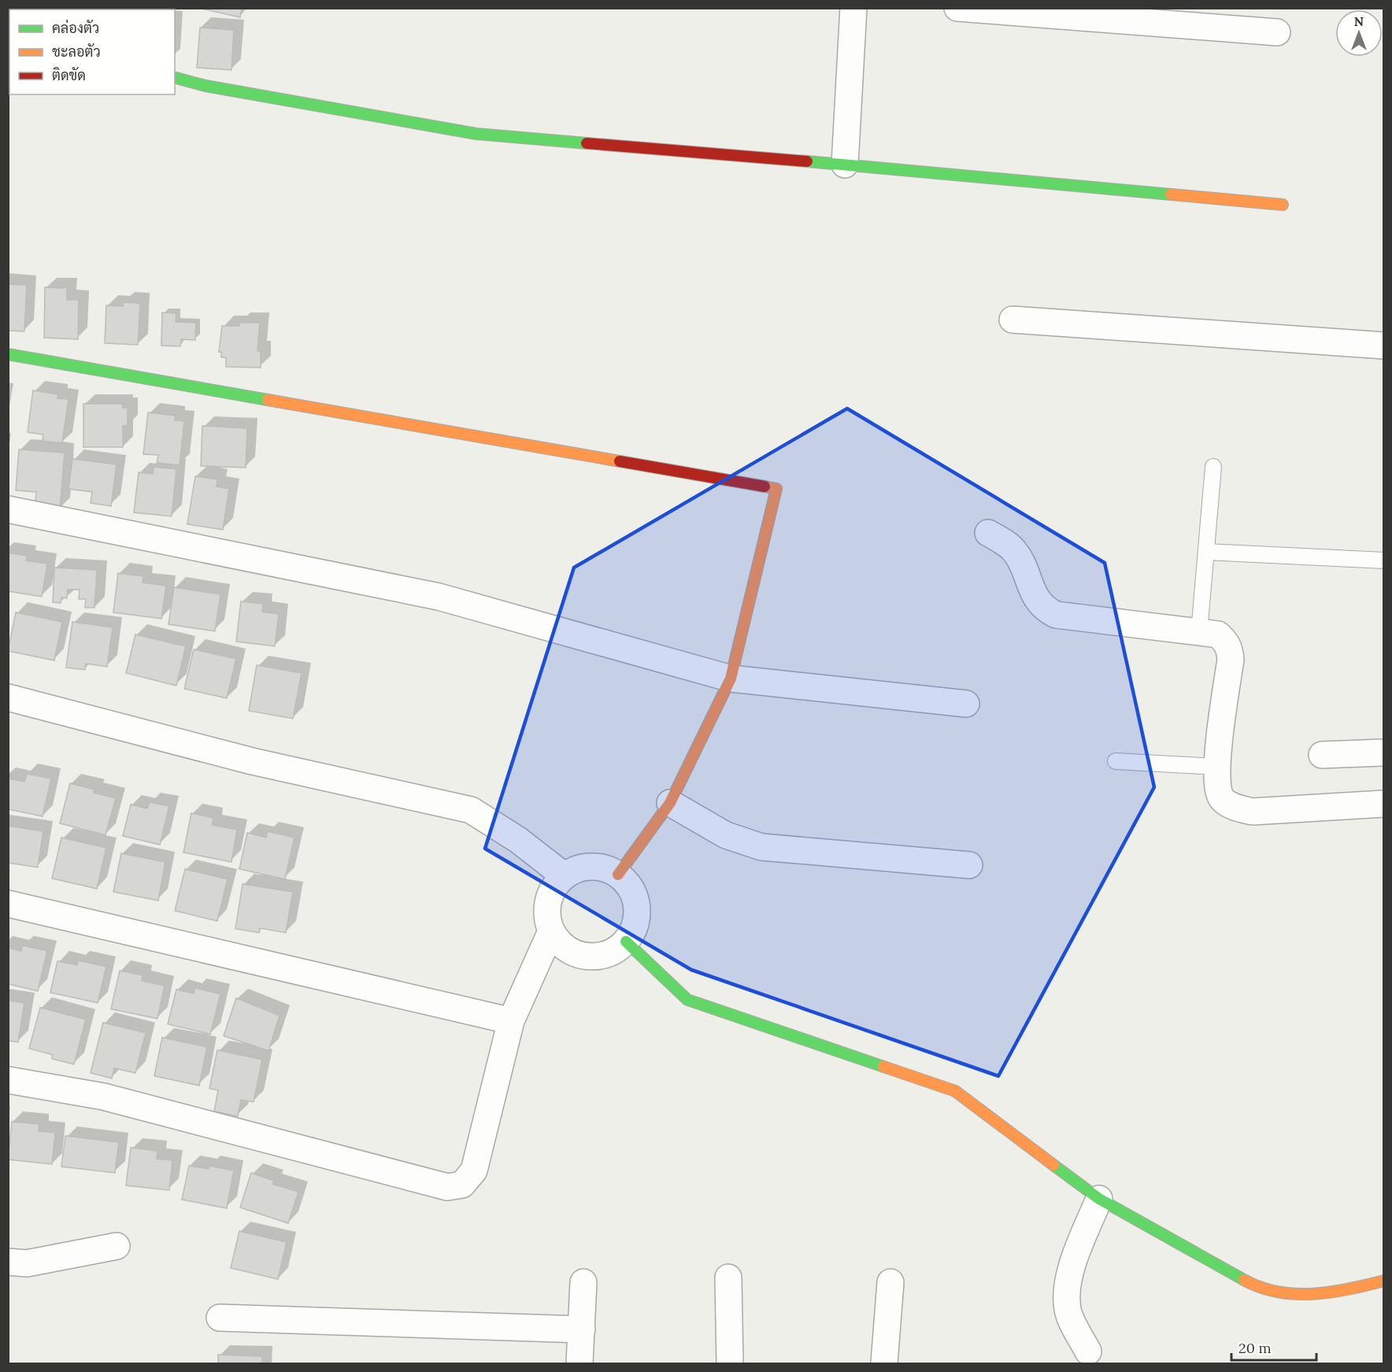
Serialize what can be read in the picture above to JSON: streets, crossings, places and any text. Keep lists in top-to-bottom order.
{
  "legend": ["คล่องตัว", "ชะลอตัว", "ติดขัด"],
  "scale_bar": "20 m",
  "north": "top"
}
